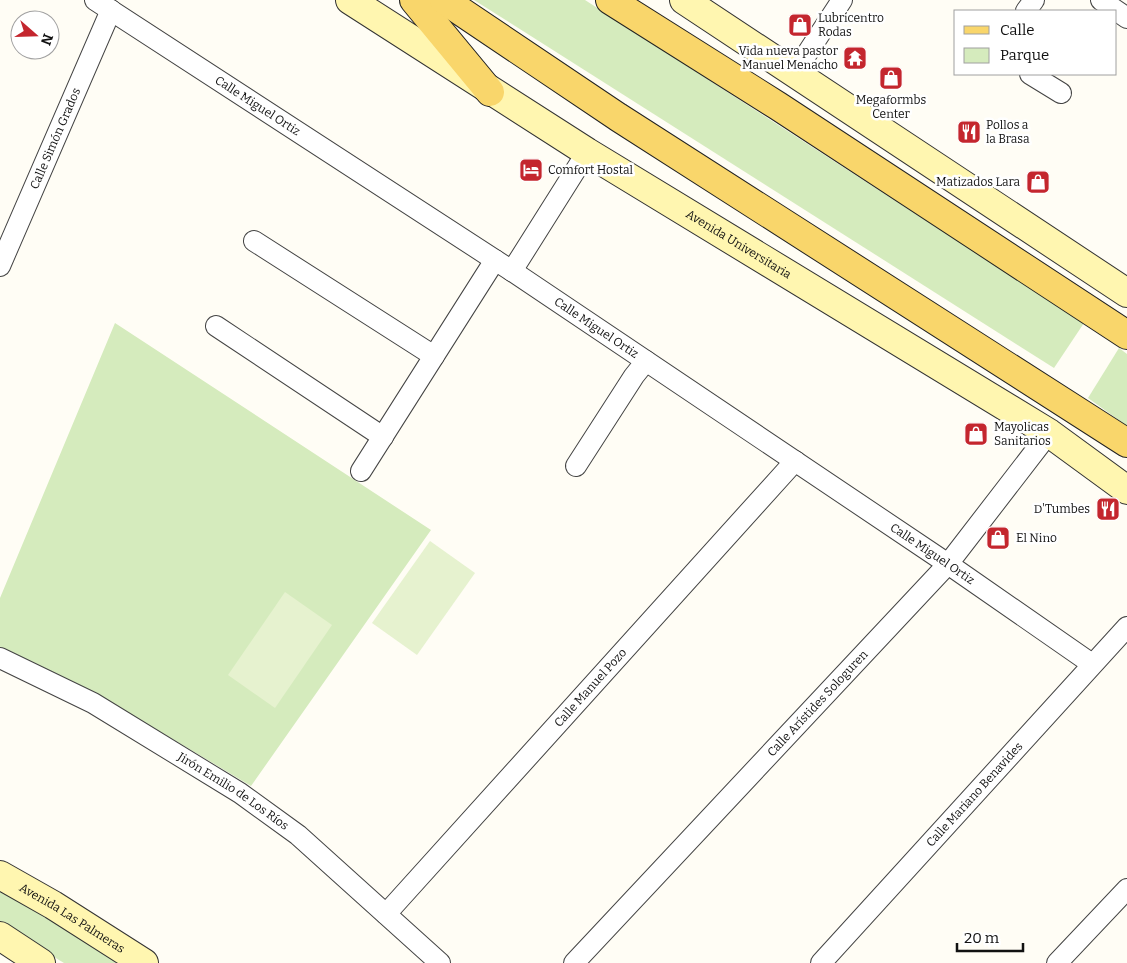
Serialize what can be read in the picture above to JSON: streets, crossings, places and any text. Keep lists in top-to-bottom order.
{
  "streets": {
    "main road": ["Avenida Universitaria", "Avenida Las Palmeras"],
    "street": [
      "Calle Miguel Ortiz",
      "Calle Simón Grados",
      "Calle Manuel Pozo",
      "Calle Arístides Sologuren",
      "Jirón Emilio de Los Ríos",
      "Calle Mariano Benavides"
    ]
  },
  "crossings": [
    ["Calle Miguel Ortiz", "Calle Simón Grados"],
    ["Calle Miguel Ortiz", "Calle Manuel Pozo"],
    ["Calle Miguel Ortiz", "Calle Arístides Sologuren"],
    ["Calle Miguel Ortiz", "Calle Mariano Benavides"],
    ["Avenida Universitaria", "Calle Arístides Sologuren"],
    ["Calle Manuel Pozo", "Jirón Emilio de Los Ríos"]
  ],
  "places": {
    "shop": [
      "Lubricentro Rodas",
      "Megaformbs Center",
      "Matizados Lara",
      "Mayolicas Sanitarios",
      "El Nino"
    ],
    "temple": ["Vida nueva pastor Manuel Menacho"],
    "restaurant": ["Pollos a la Brasa", "D'Tumbes"],
    "hotel": ["Comfort Hostal"]
  },
  "legend": ["Calle", "Parque"],
  "scale_bar": "20 m",
  "north": "right"
}
